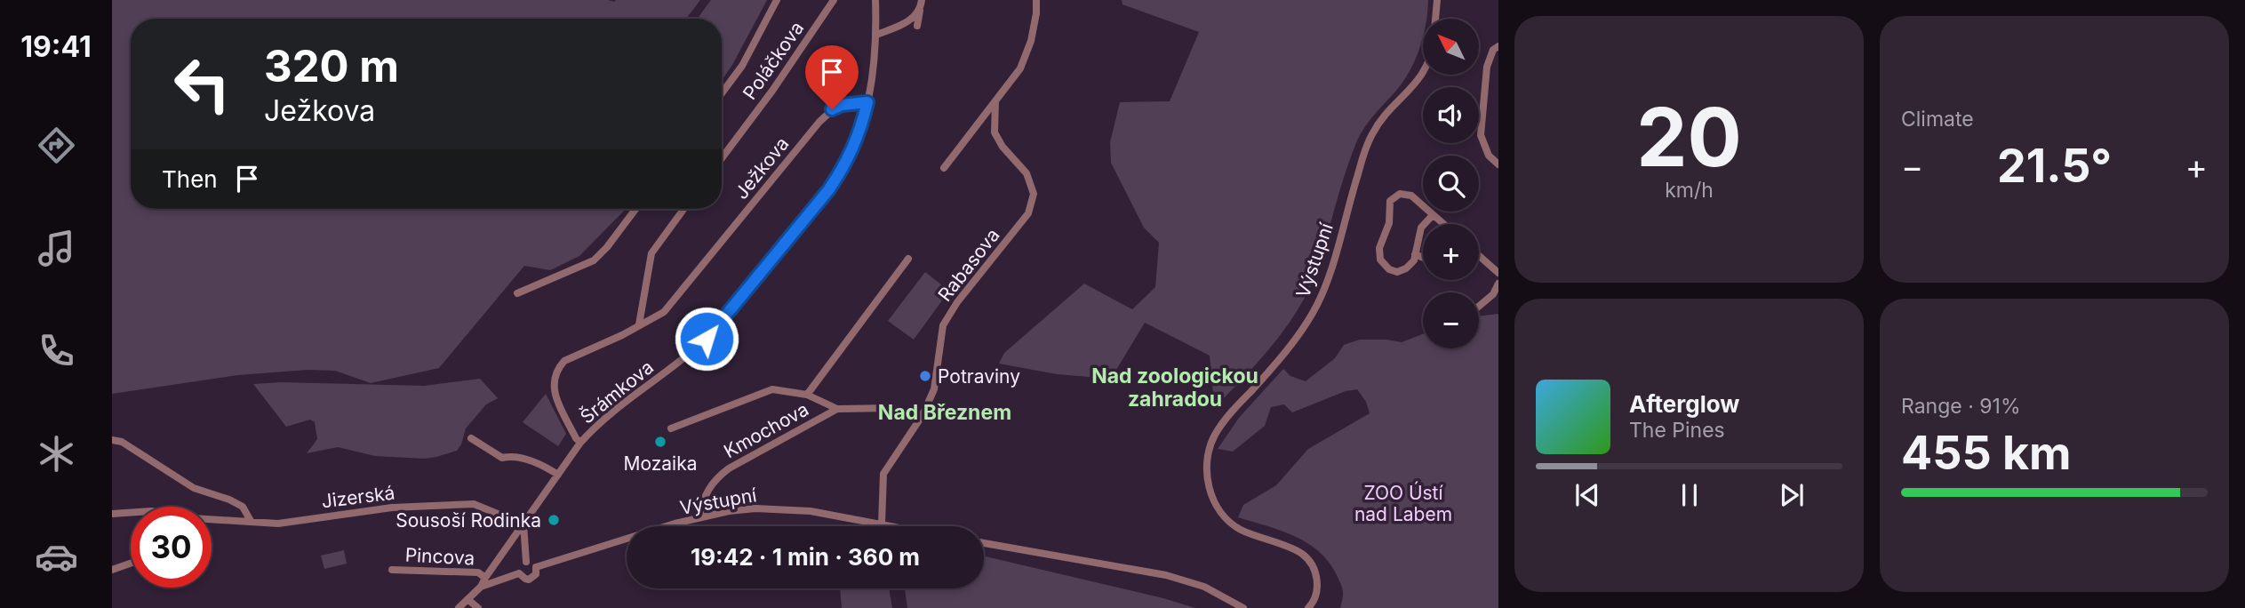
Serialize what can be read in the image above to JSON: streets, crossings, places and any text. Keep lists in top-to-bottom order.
{
  "streets": {
    "street": [
      "Poláčkova",
      "Ježkova",
      "Výstupní",
      "Rabasova",
      "Šrámkova",
      "Kmochova",
      "Jizerská",
      "Pincova"
    ]
  },
  "crossings": [
    ["Ježkova", "Šrámkova"],
    ["Výstupní", "Rabasova"],
    ["Výstupní", "Kmochova"],
    ["Rabasova", "Kmochova"],
    ["Šrámkova", "Jizerská"],
    ["Šrámkova", "Pincova"]
  ],
  "districts": ["Nad zoologickou zahradou", "Nad Březnem"],
  "parks": ["ZOO Ústí nad Labem"],
  "places": ["Potraviny", "Mozaika", "Sousoší Rodinka"],
  "north": "top left",
  "page": {
    "tabs": "19:41",
    "tile": [
      ["20", "km/h"],
      "Climate",
      ["Range · 91%", "455 km"]
    ],
    "map_buttons": ["+", "−"],
    "turn": ["320 m", "Ježkova"],
    "heat": ["−", "21.5°", "+"],
    "then": "Then",
    "song": ["Afterglow", "The Pines"],
    "limit": "30",
    "trip": "19:42 · 1 min · 360 m"
  }
}
